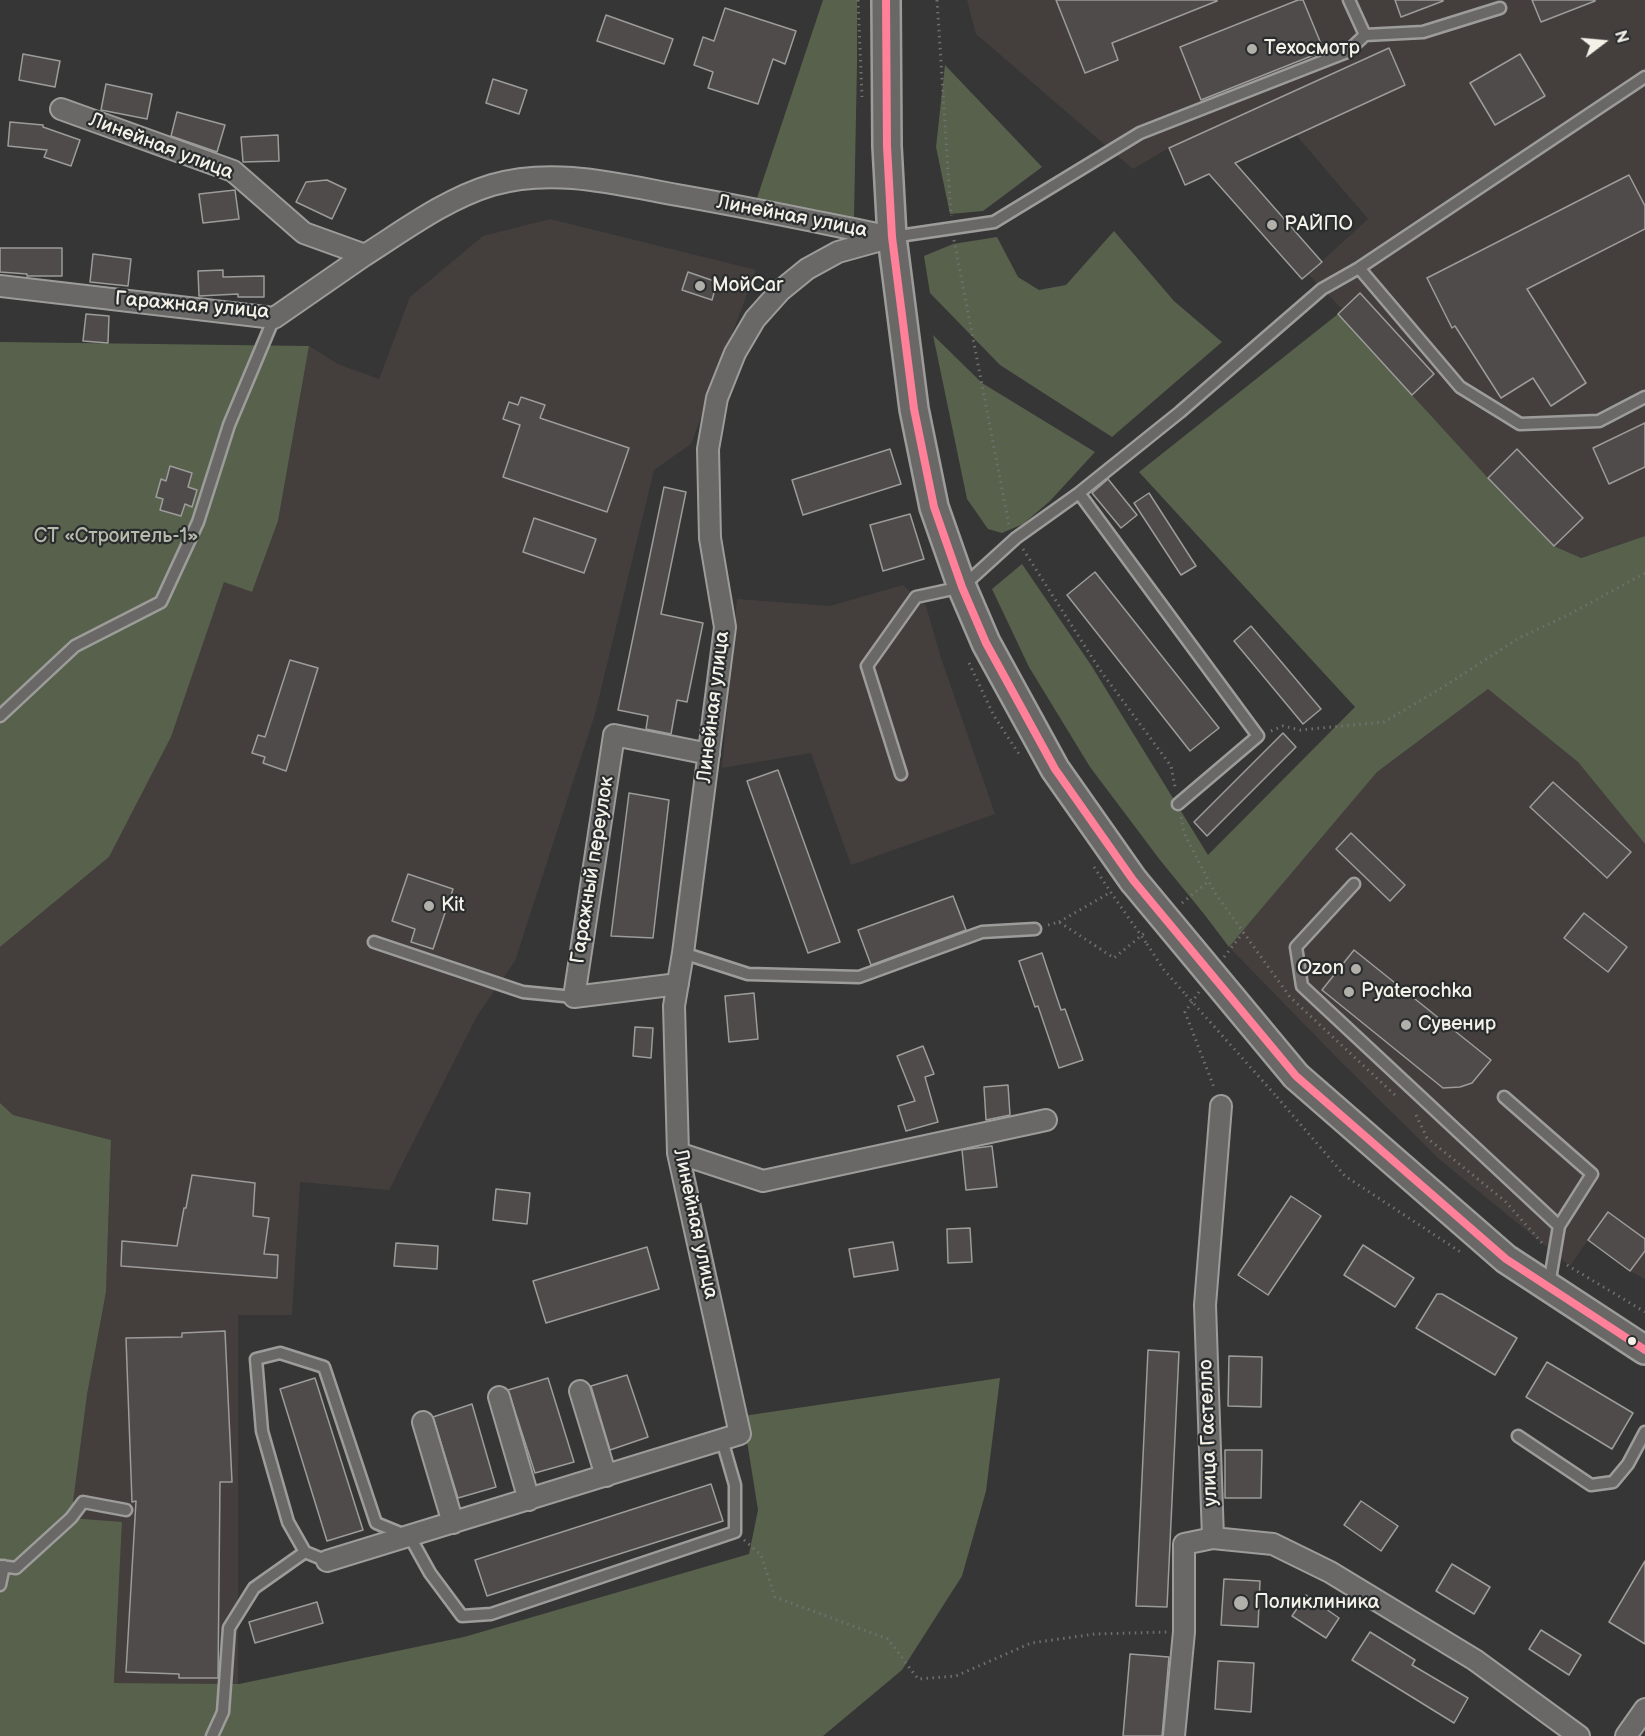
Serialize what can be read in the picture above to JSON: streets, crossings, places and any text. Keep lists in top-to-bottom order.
{
  "streets": {
    "street": [
      "Линейная улица",
      "Гаражная улица",
      "Гаражный переулок",
      "улица Гастелло"
    ]
  },
  "crossings": [
    ["Линейная улица", "Гаражная улица"],
    ["Линейная улица", "Гаражный переулок"]
  ],
  "parks": ["СТ «Строитель-1»"],
  "places": [
    "Техосмотр",
    "РАЙПО",
    "МойCar",
    "Kit",
    "Ozon",
    "Pyaterochka",
    "Сувенир",
    "Поликлиника"
  ],
  "north": "right"
}
